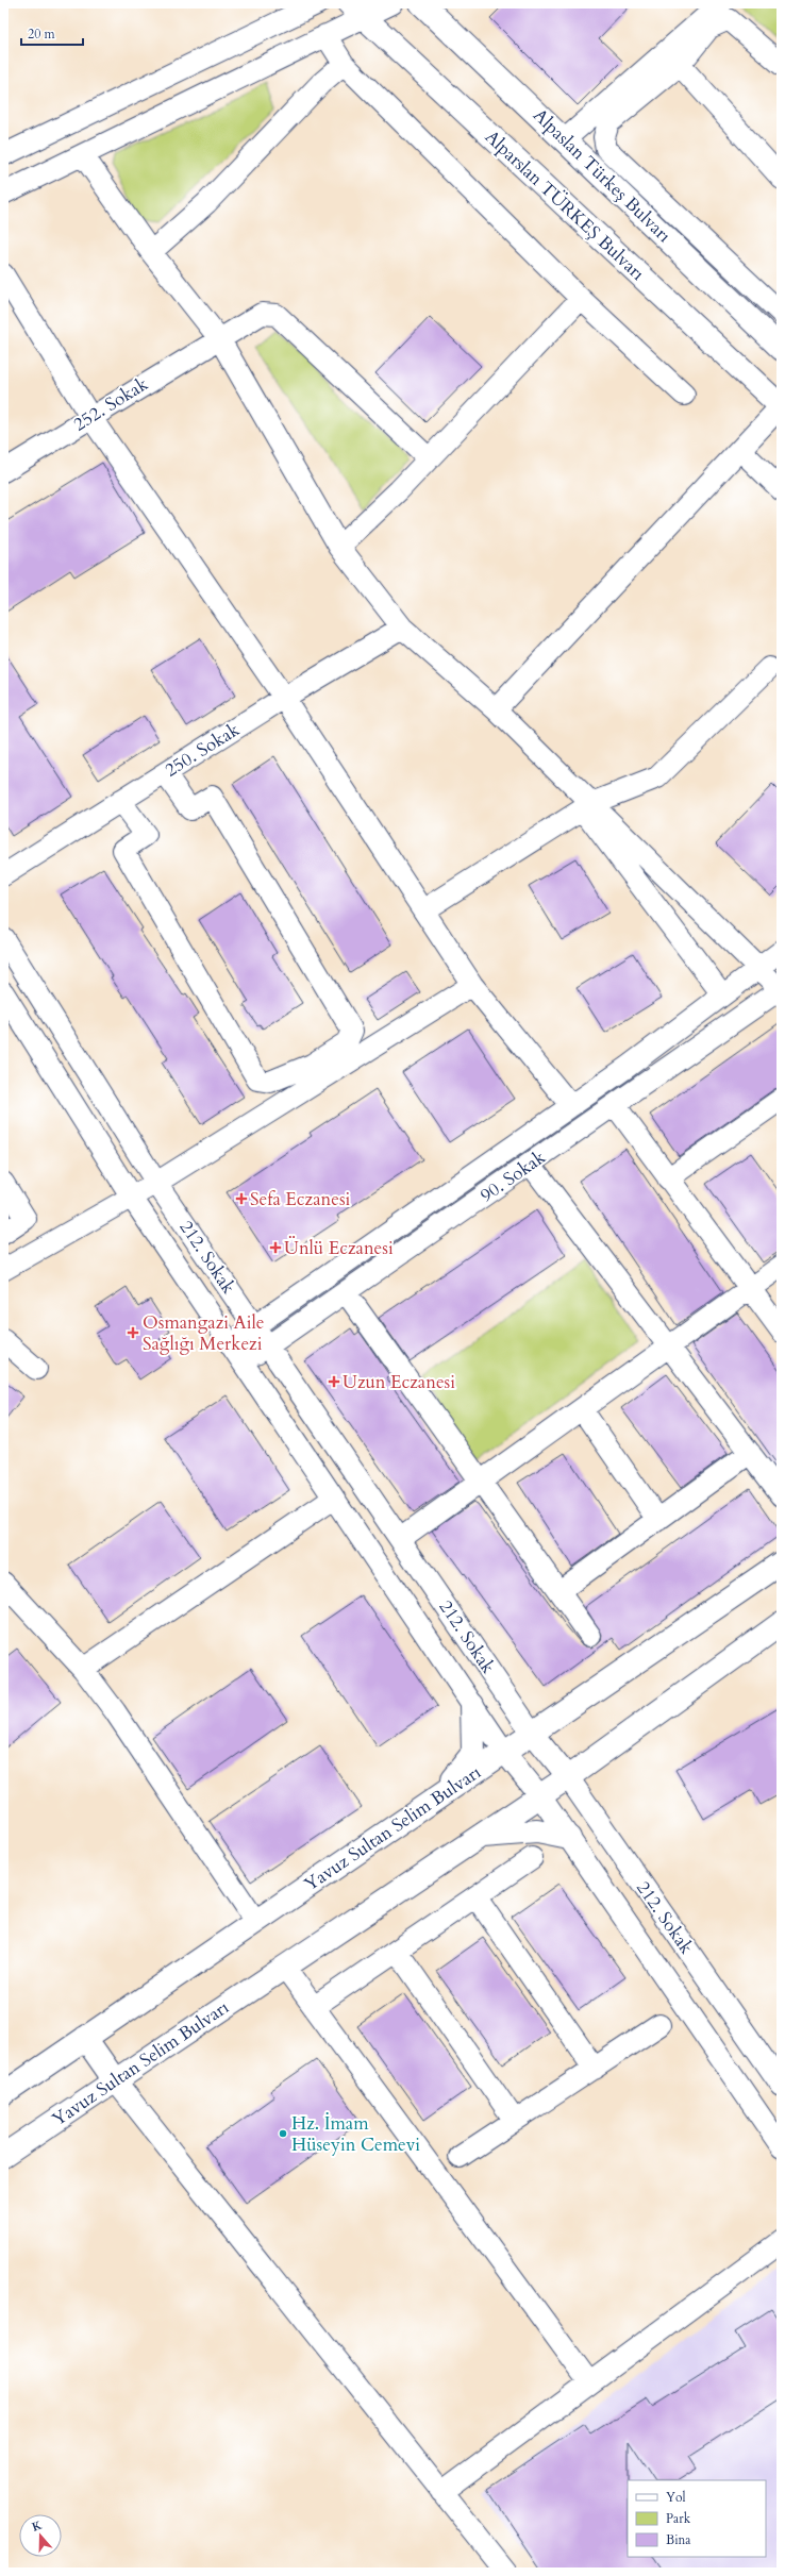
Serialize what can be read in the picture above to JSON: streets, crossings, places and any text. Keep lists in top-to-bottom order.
{
  "streets": {
    "main road": ["Alpaslan Türkeş Bulvarı", "Alparslan TÜRKEŞ Bulvarı", "Yavuz Sultan Selim Bulvarı"],
    "street": [
      "252. Sokak",
      "250. Sokak",
      "90. Sokak",
      "212. Sokak"
    ]
  },
  "crossings": [
    ["90. Sokak", "212. Sokak"],
    ["212. Sokak", "Yavuz Sultan Selim Bulvarı"]
  ],
  "places": {
    "health": [
      "Sefa Eczanesi",
      "Ünlü Eczanesi",
      "Osmangazi Aile Sağlığı Merkezi",
      "Uzun Eczanesi"
    ],
    "other": ["Hz. İmam Hüseyin Cemevi"]
  },
  "legend": ["Yol", "Park", "Bina"],
  "scale_bar": "20 m",
  "north": "top"
}
